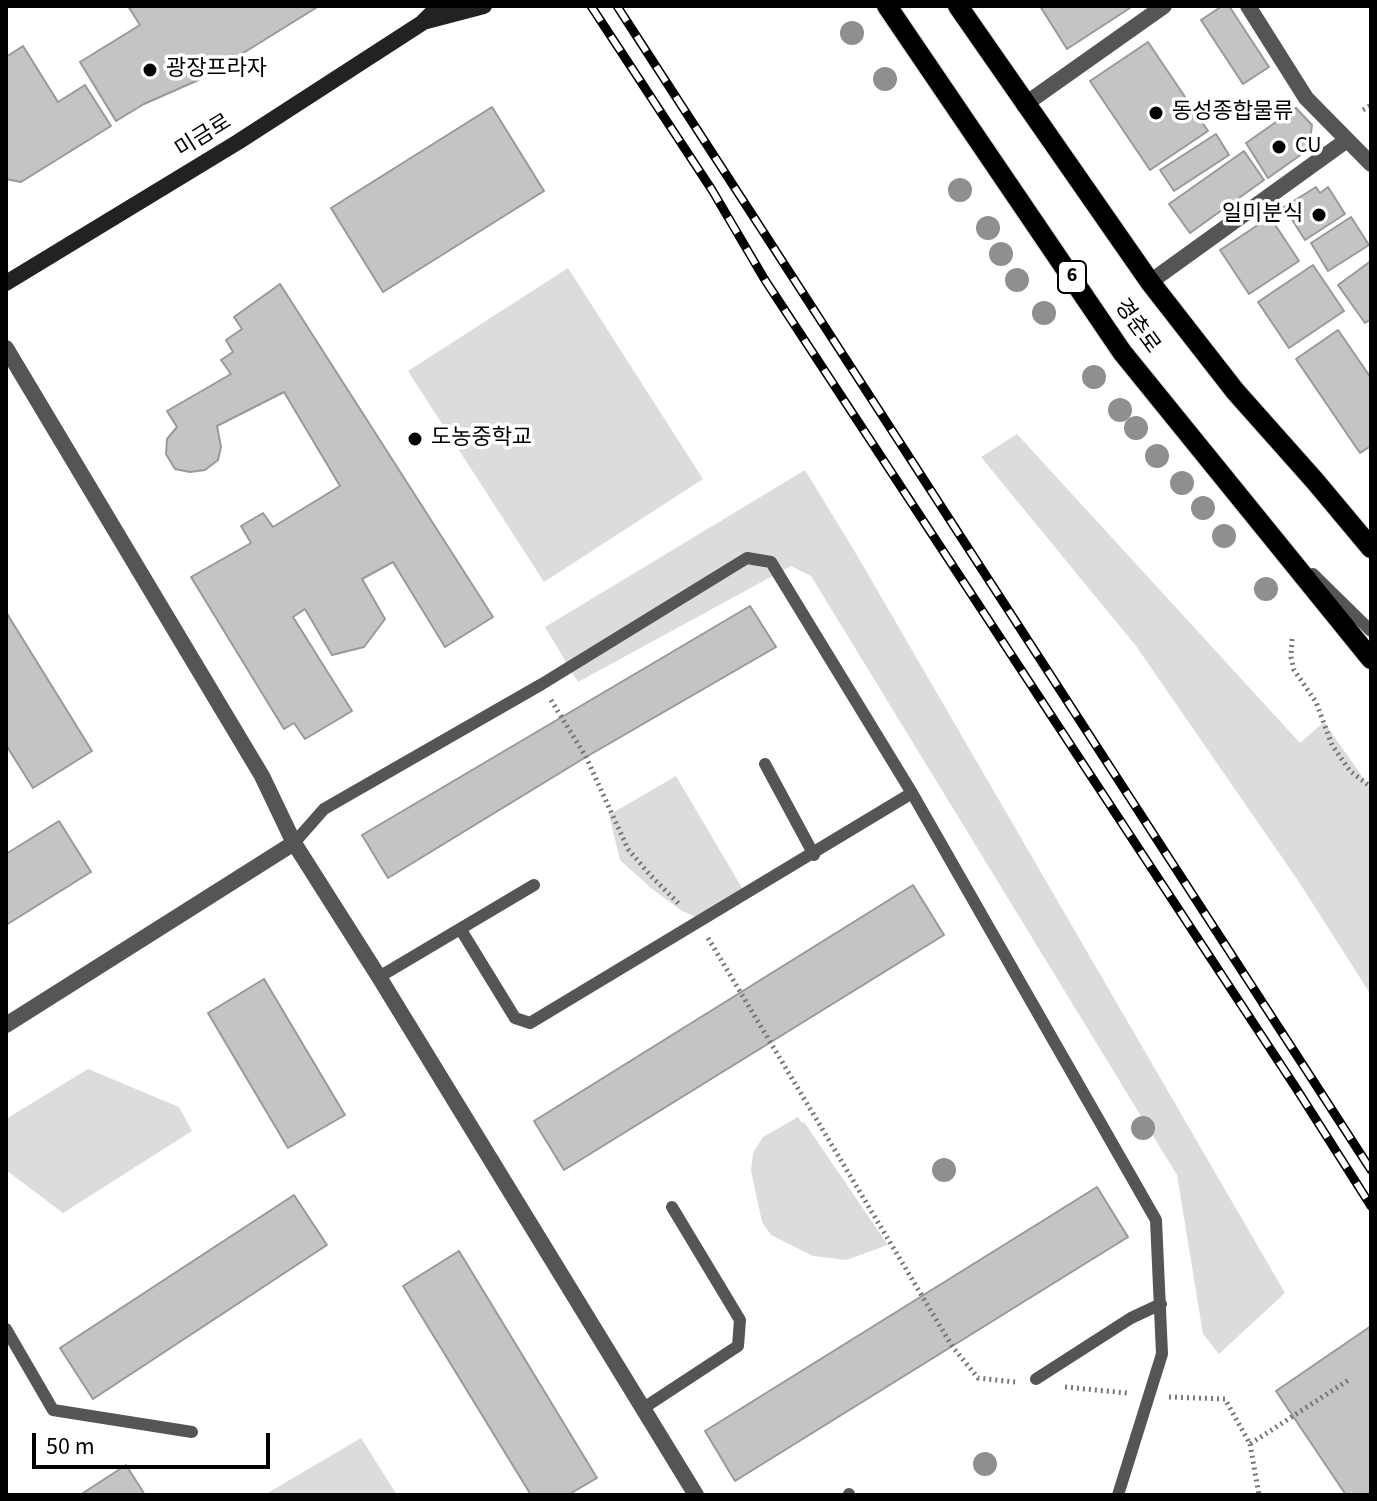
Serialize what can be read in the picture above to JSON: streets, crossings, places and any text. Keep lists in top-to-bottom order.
{
  "streets": {
    "main road": ["6", "경춘로"],
    "street": ["미금로"]
  },
  "places": [
    "광장프라자",
    "동성종합물류",
    "CU",
    "일미분식",
    "도농중학교"
  ],
  "scale_bar": "50 m"
}
